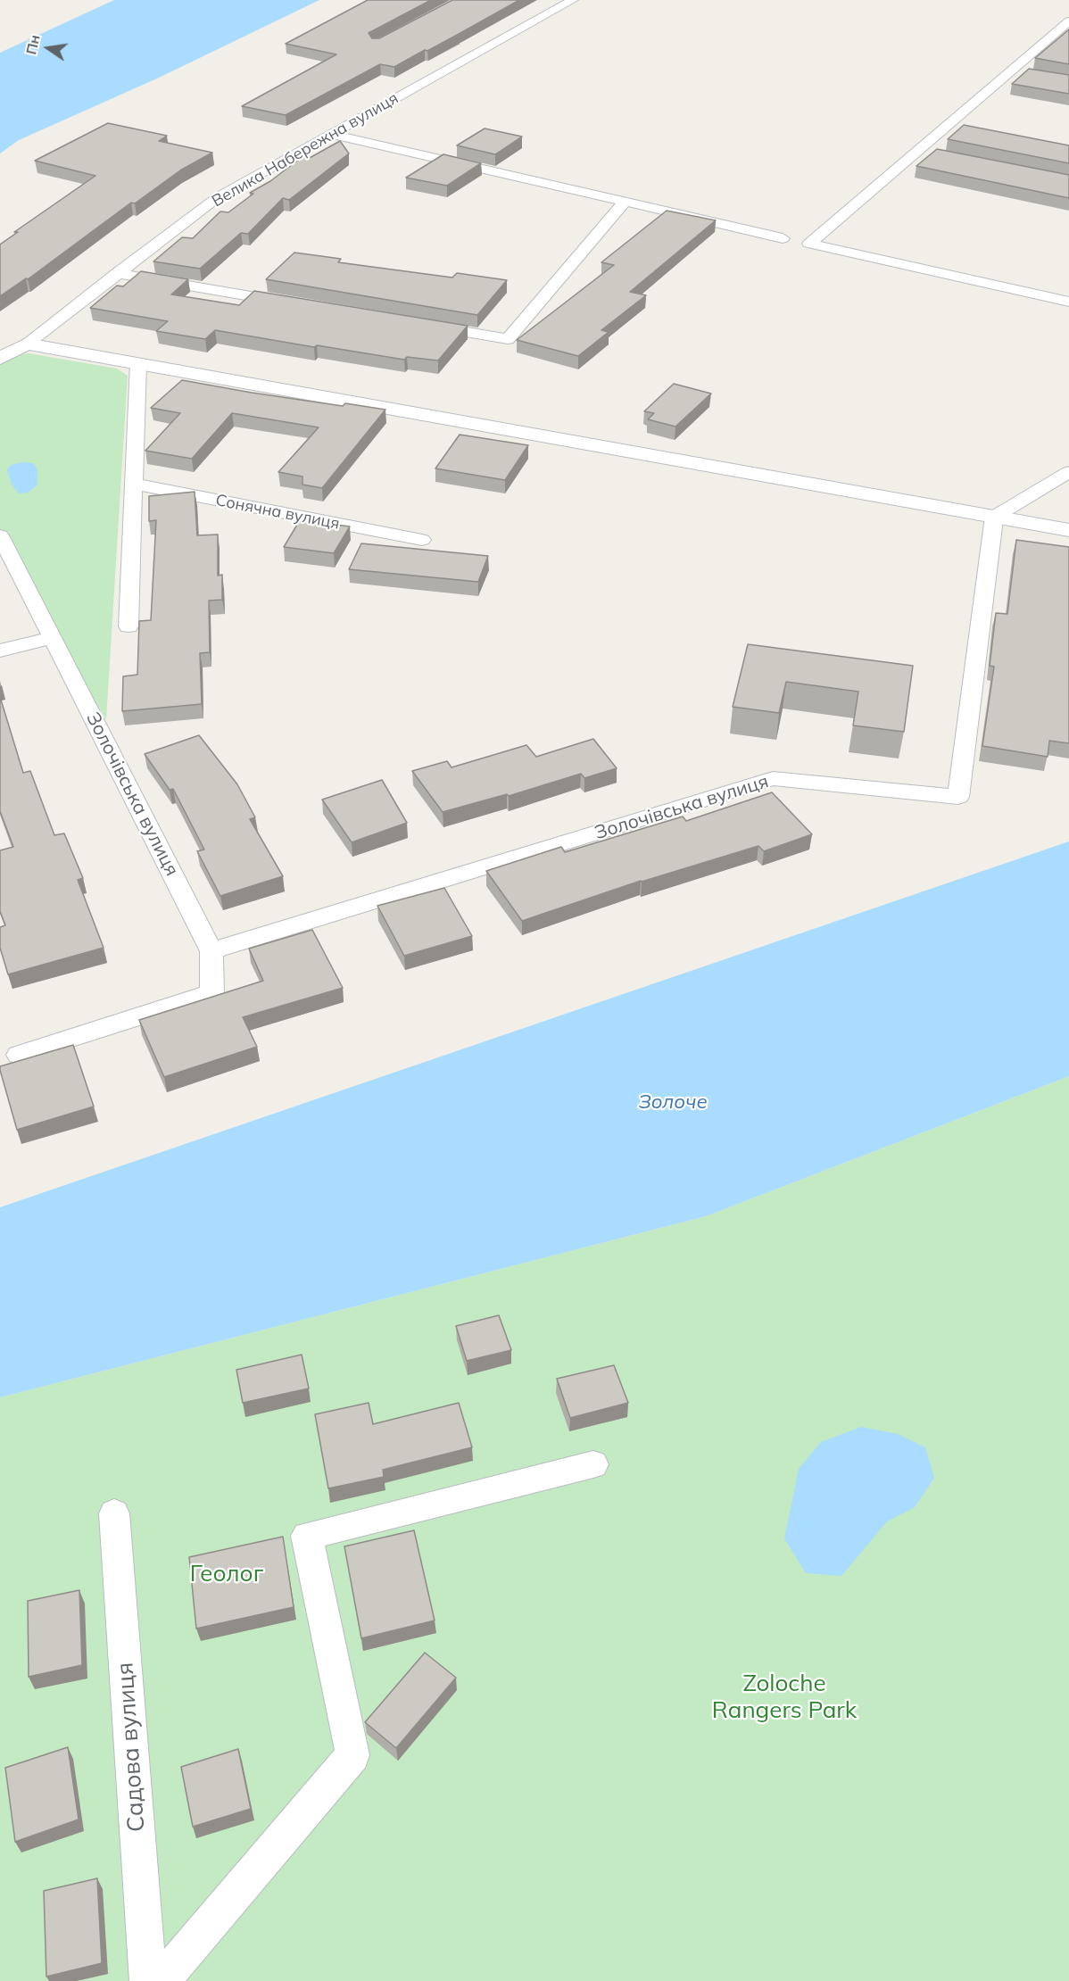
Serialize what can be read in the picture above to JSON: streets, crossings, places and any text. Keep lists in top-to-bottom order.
{
  "streets": {
    "street": [
      "Велика Набережна вулиця",
      "Сонячна вулиця",
      "Золочівська вулиця",
      "Садова вулиця"
    ]
  },
  "water": ["Золоче"],
  "parks": ["Геолог", "Zoloche Rangers Park"],
  "north": "left"
}
